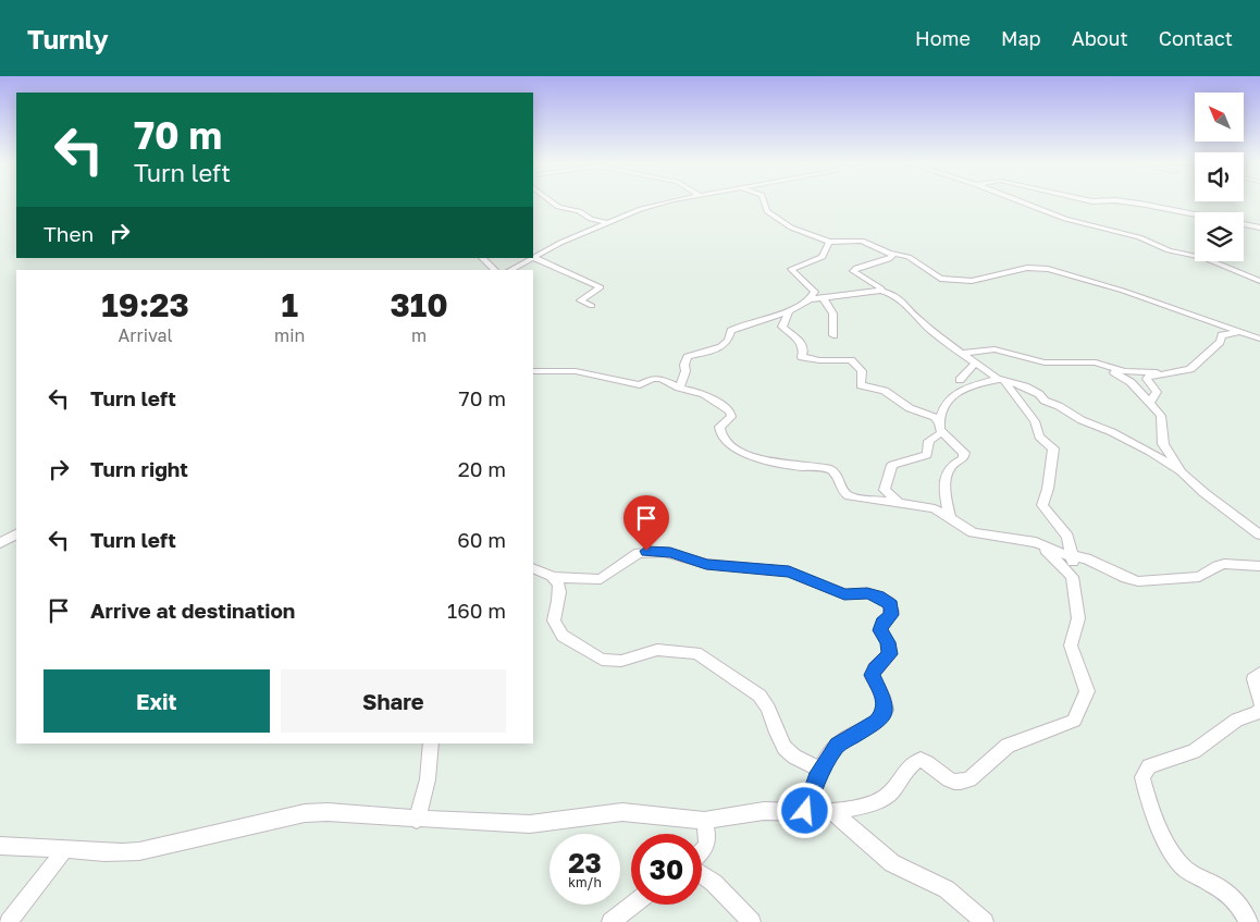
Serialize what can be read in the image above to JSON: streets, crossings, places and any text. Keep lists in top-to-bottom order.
{
  "north": "top left",
  "page": {
    "header": "Turnly",
    "nav": [
      "Home",
      "Map",
      "About",
      "Contact"
    ],
    "turn": ["70 m", "Turn left"],
    "then": "Then",
    "eta": [
      "19:23",
      "Arrival",
      "1",
      "min",
      "310",
      "m"
    ],
    "list": [
      {
        "name": "Turn left",
        "value": "70 m"
      },
      {
        "name": "Turn right",
        "value": "20 m"
      },
      {
        "name": "Turn left",
        "value": "60 m"
      },
      {
        "name": "Arrive at destination",
        "value": "160 m"
      }
    ],
    "buttons": ["Exit", "Share"],
    "speed": "23 km/h",
    "limit": "30"
  }
}
